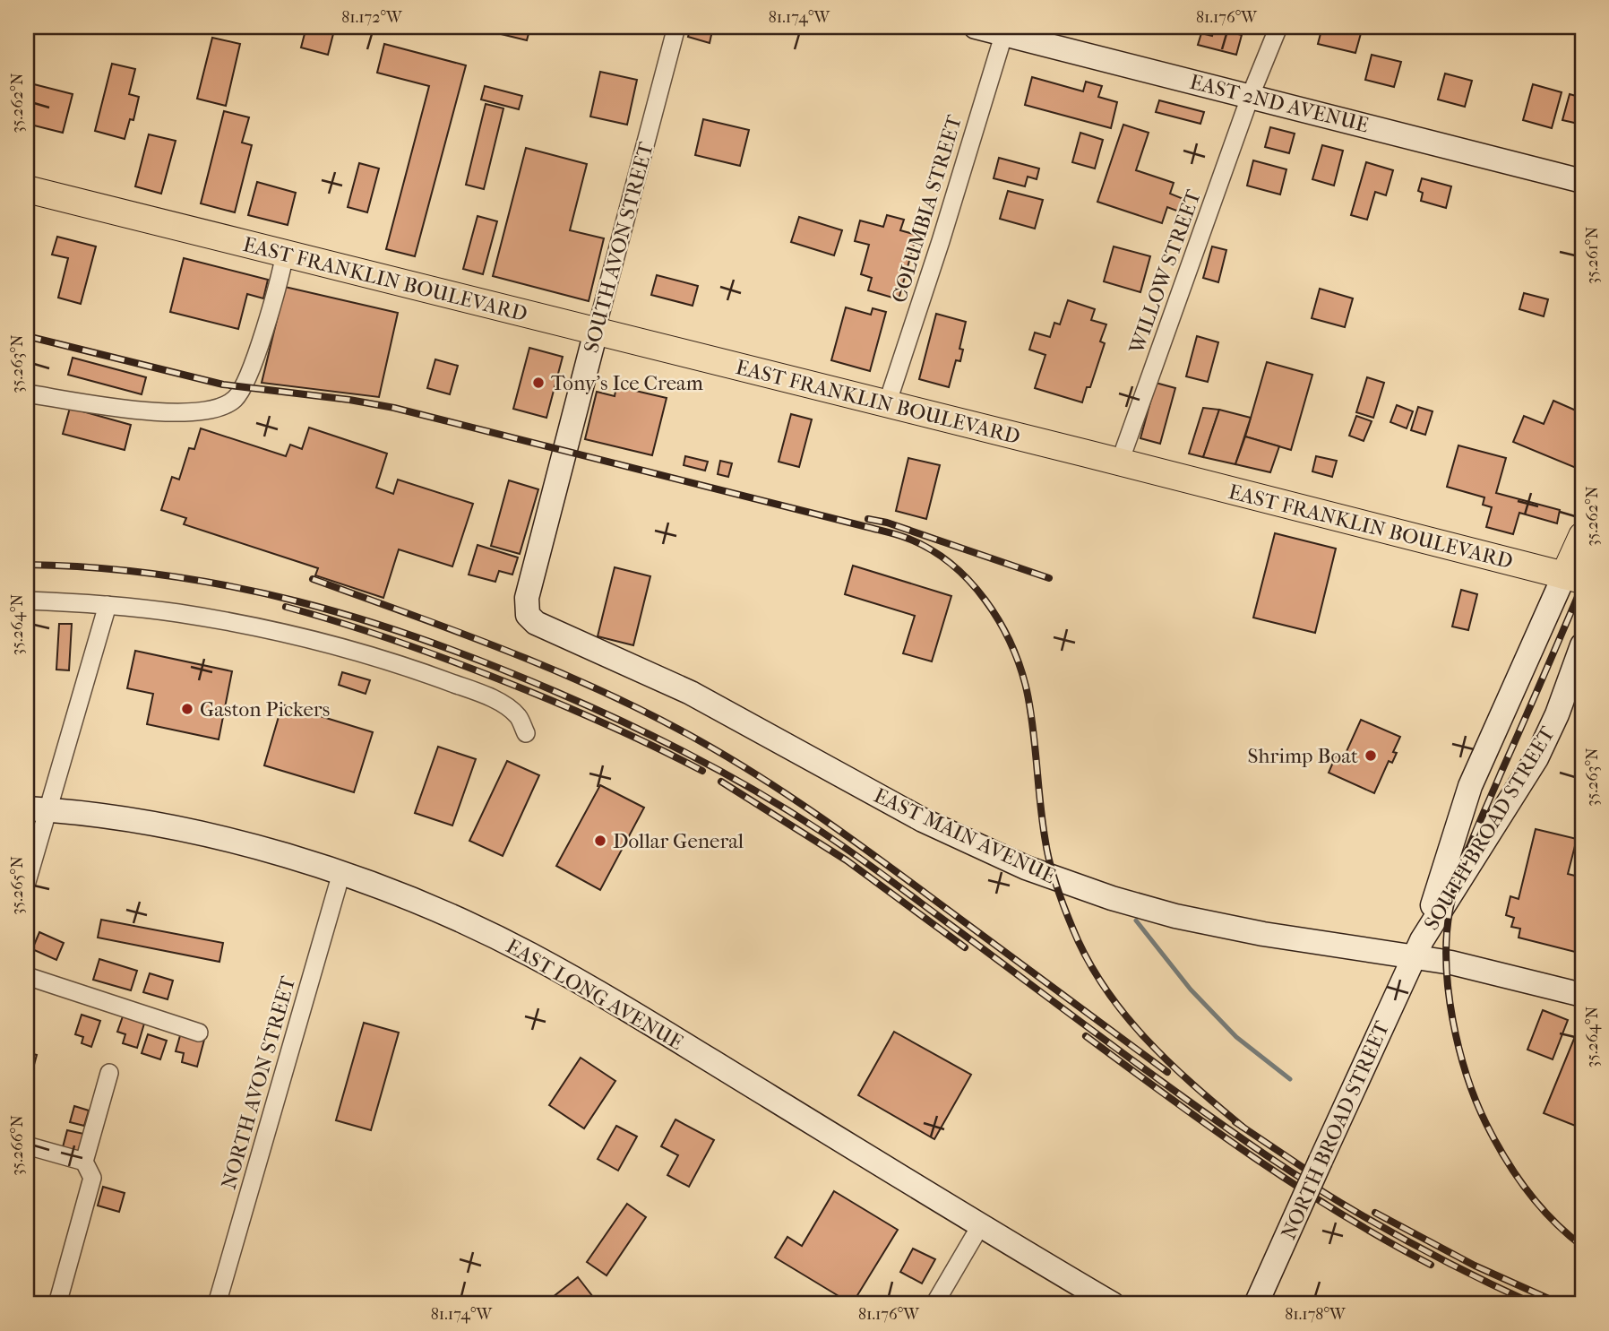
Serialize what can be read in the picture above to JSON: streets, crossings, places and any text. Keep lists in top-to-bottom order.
{
  "streets": {
    "main road": [
      "EAST 2ND AVENUE",
      "SOUTH AVON STREET",
      "EAST FRANKLIN BOULEVARD",
      "SOUTH BROAD STREET",
      "EAST MAIN AVENUE",
      "EAST LONG AVENUE",
      "NORTH BROAD STREET"
    ],
    "street": ["COLUMBIA STREET", "WILLOW STREET", "NORTH AVON STREET"]
  },
  "crossings": [
    ["EAST 2ND AVENUE", "COLUMBIA STREET"],
    ["EAST 2ND AVENUE", "WILLOW STREET"],
    ["COLUMBIA STREET", "EAST FRANKLIN BOULEVARD"],
    ["SOUTH AVON STREET", "EAST FRANKLIN BOULEVARD"],
    ["SOUTH AVON STREET", "EAST MAIN AVENUE"],
    ["WILLOW STREET", "EAST FRANKLIN BOULEVARD"],
    ["EAST FRANKLIN BOULEVARD", "SOUTH BROAD STREET"],
    ["SOUTH BROAD STREET", "EAST MAIN AVENUE"],
    ["SOUTH BROAD STREET", "NORTH BROAD STREET"],
    ["EAST MAIN AVENUE", "NORTH BROAD STREET"],
    ["EAST LONG AVENUE", "NORTH AVON STREET"]
  ],
  "places": [
    "Tony's Ice Cream",
    "Gaston Pickers",
    "Shrimp Boat",
    "Dollar General"
  ],
  "coordinates": [
    "81.172°W",
    "81.174°W",
    "81.176°W",
    "35.262°N",
    "35.261°N",
    "35.263°N",
    "35.264°N",
    "35.265°N",
    "35.266°N",
    "81.178°W"
  ]
}
